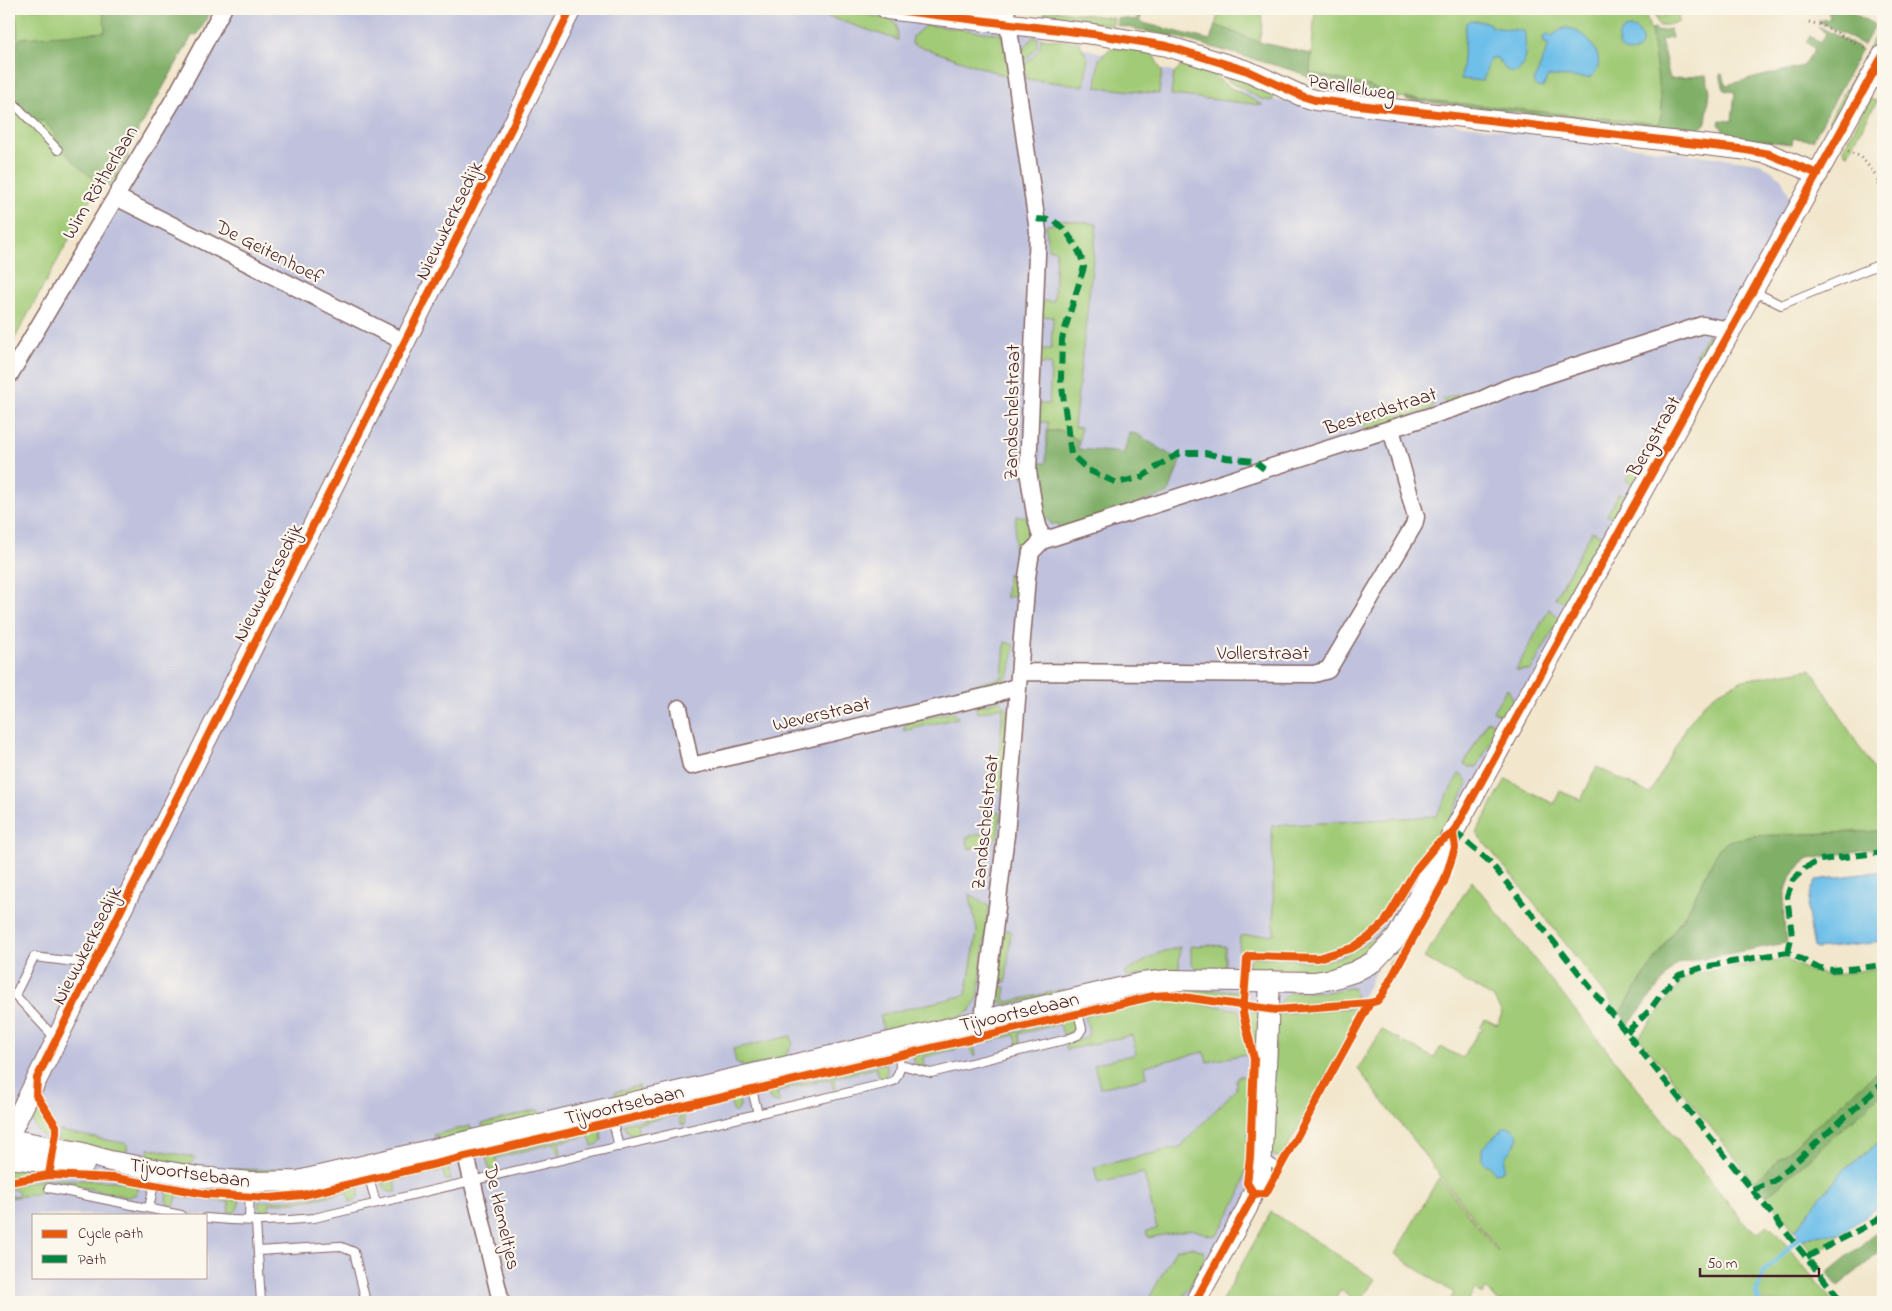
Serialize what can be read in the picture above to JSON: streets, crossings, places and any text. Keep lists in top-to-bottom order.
{
  "streets": {
    "street": [
      "Parallelweg",
      "Wim Rötherlaan",
      "Nieuwkerksedijk",
      "De Geitenhoef",
      "Besterdstraat",
      "Zandschelstraat",
      "Bergstraat",
      "Vollerstraat",
      "Weverstraat",
      "Tijvoortsebaan",
      "De Hemeltjes"
    ]
  },
  "crossings": [
    ["Parallelweg", "Zandschelstraat"],
    ["Parallelweg", "Bergstraat"],
    ["Wim Rötherlaan", "De Geitenhoef"],
    ["Nieuwkerksedijk", "De Geitenhoef"],
    ["Nieuwkerksedijk", "Tijvoortsebaan"],
    ["Besterdstraat", "Zandschelstraat"],
    ["Besterdstraat", "Bergstraat"],
    ["Besterdstraat", "Vollerstraat"],
    ["Zandschelstraat", "Vollerstraat"],
    ["Zandschelstraat", "Weverstraat"],
    ["Zandschelstraat", "Tijvoortsebaan"],
    ["Bergstraat", "Tijvoortsebaan"],
    ["Vollerstraat", "Weverstraat"],
    ["Tijvoortsebaan", "De Hemeltjes"]
  ],
  "legend": ["Cycle path", "Path"],
  "scale_bar": "50 m"
}
